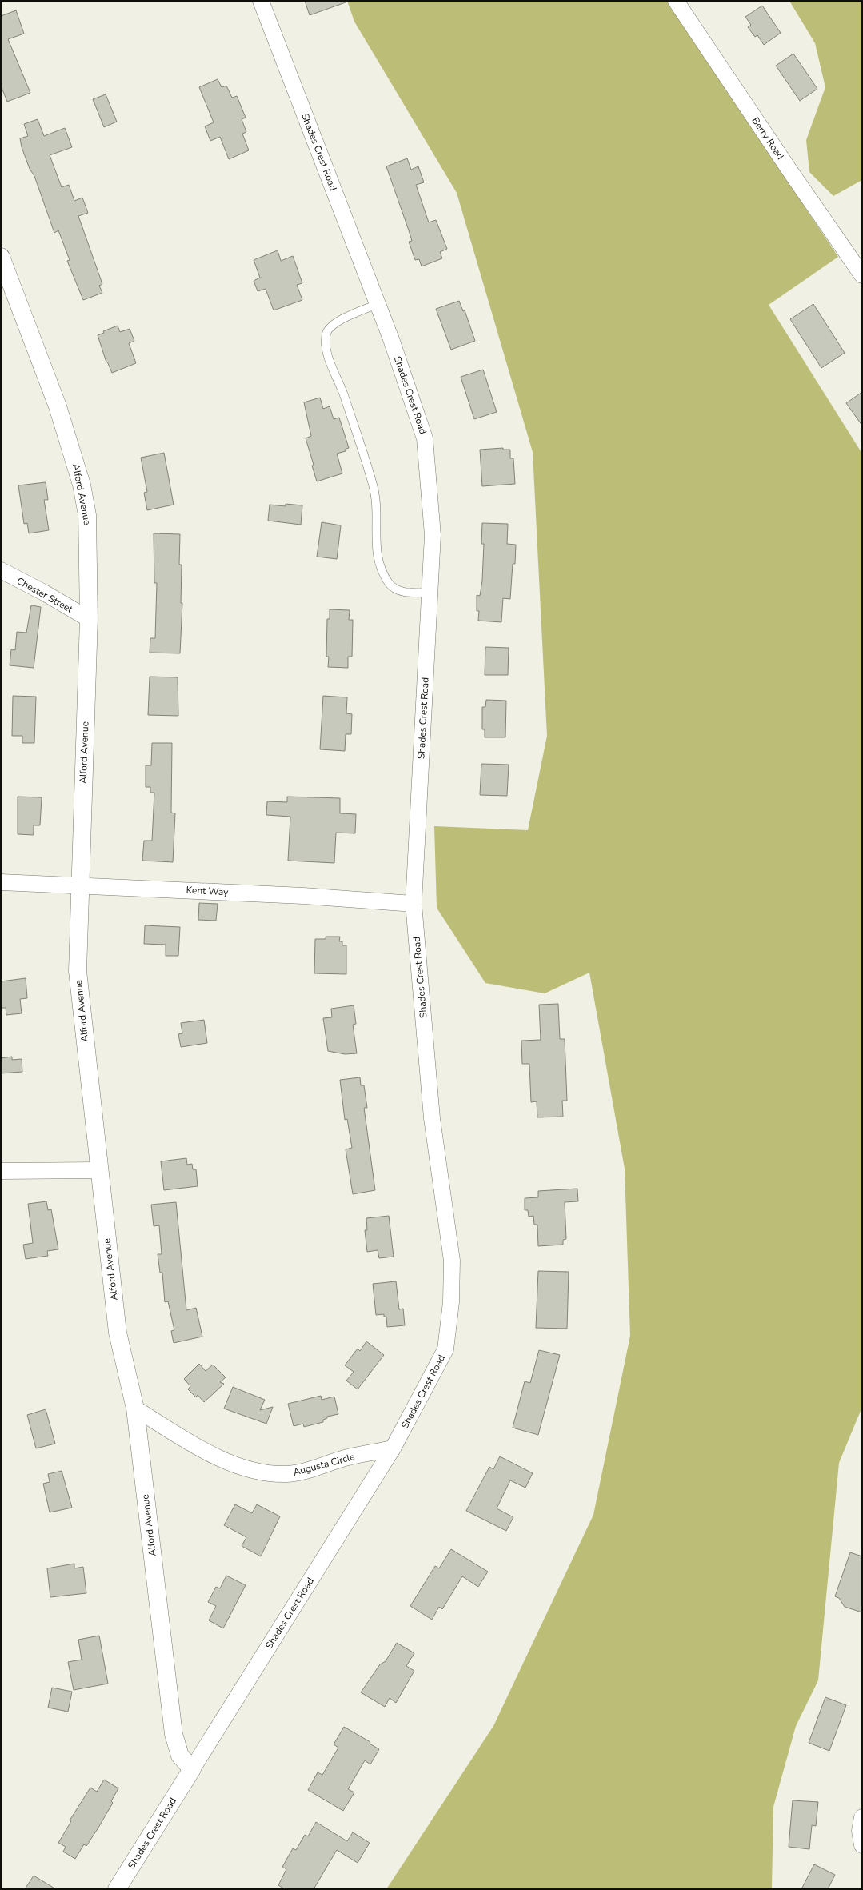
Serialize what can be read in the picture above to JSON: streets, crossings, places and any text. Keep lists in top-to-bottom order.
{
  "streets": {
    "street": [
      "Berry Road",
      "Shades Crest Road",
      "Alford Avenue",
      "Chester Street",
      "Kent Way",
      "Augusta Circle"
    ]
  },
  "crossings": [
    ["Shades Crest Road", "Alford Avenue"],
    ["Shades Crest Road", "Kent Way"],
    ["Shades Crest Road", "Augusta Circle"],
    ["Alford Avenue", "Chester Street"],
    ["Alford Avenue", "Kent Way"],
    ["Alford Avenue", "Augusta Circle"]
  ]
}
